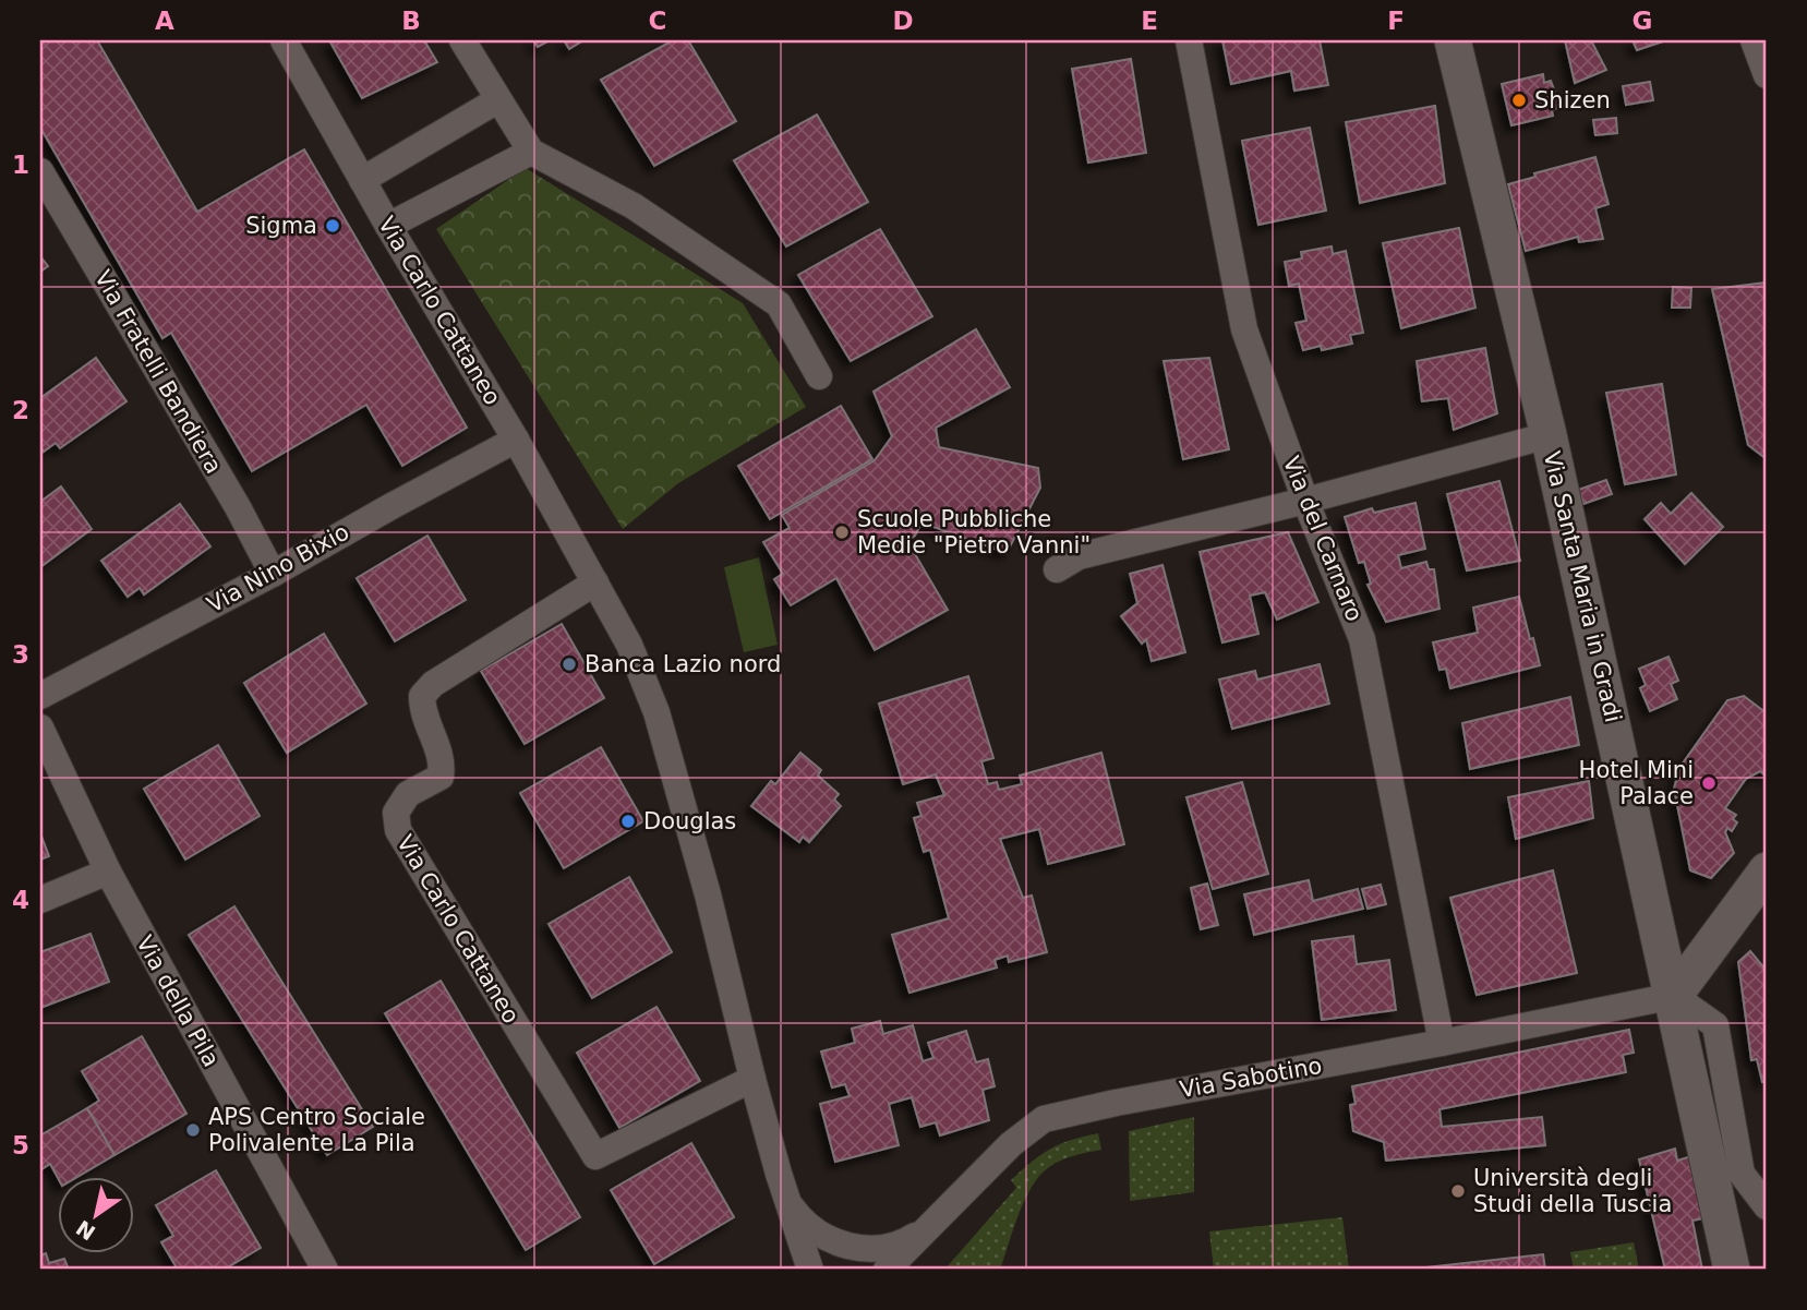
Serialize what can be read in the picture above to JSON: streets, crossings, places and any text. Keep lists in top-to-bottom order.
{
  "streets": {
    "main road": ["Via Santa Maria in Gradi"],
    "street": [
      "Via Carlo Cattaneo",
      "Via Fratelli Bandiera",
      "Via del Carnaro",
      "Via Nino Bixio",
      "Via della Pila",
      "Via Sabotino"
    ]
  },
  "crossings": [
    ["Via Carlo Cattaneo", "Via Nino Bixio"],
    ["Via Fratelli Bandiera", "Via Nino Bixio"],
    ["Via del Carnaro", "Via Sabotino"],
    ["Via Santa Maria in Gradi", "Via Sabotino"]
  ],
  "places": [
    "Shizen",
    "Sigma",
    "Scuole Pubbliche Medie \"Pietro Vanni\"",
    "Banca Lazio nord",
    "Hotel Mini Palace",
    "Douglas",
    "APS Centro Sociale Polivalente La Pila",
    "Università degli Studi della Tuscia"
  ],
  "north": "bottom left",
  "grid": {
    "columns": [
      "A",
      "B",
      "C",
      "D",
      "E",
      "F",
      "G"
    ],
    "rows": [
      "1",
      "2",
      "3",
      "4",
      "5"
    ]
  }
}
